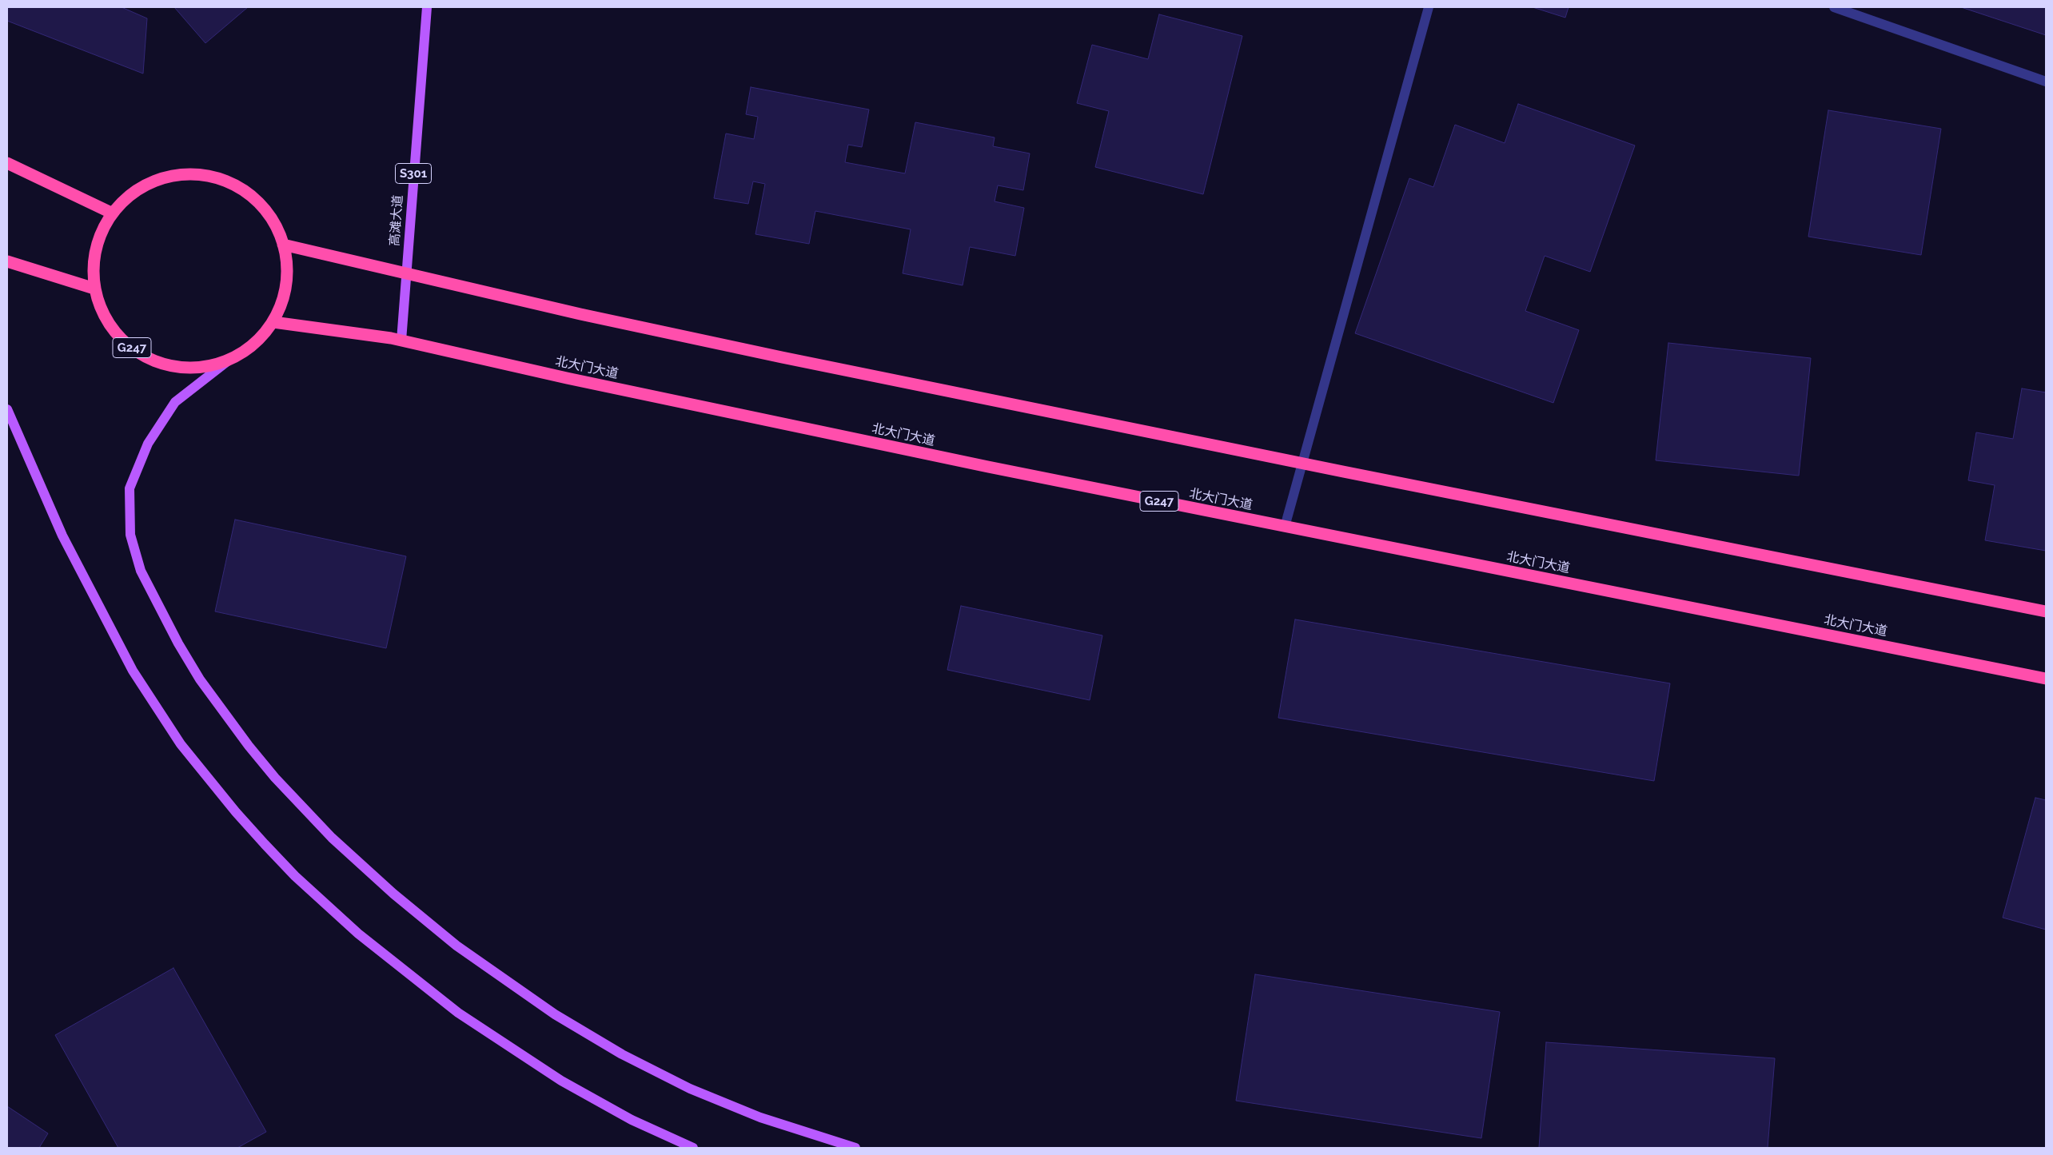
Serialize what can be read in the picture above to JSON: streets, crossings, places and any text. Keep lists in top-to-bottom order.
{
  "streets": {
    "highway": ["G247", "北大门大道"],
    "main road": ["S301", "高滩大道"]
  },
  "crossings": [
    ["高滩大道", "北大门大道"],
    ["G247", "北大门大道"]
  ]
}
